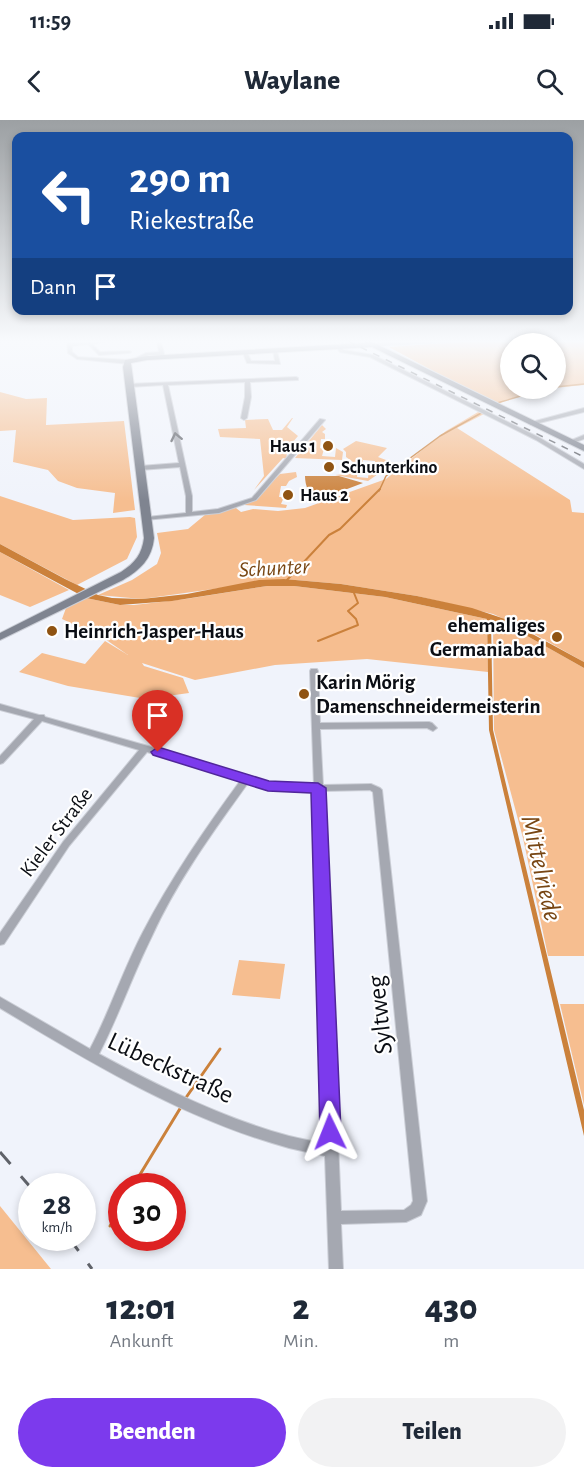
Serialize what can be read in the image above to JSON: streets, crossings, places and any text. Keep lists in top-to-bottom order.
{
  "streets": {
    "street": ["Kieler Straße", "Syltweg", "Lübeckstraße"]
  },
  "water": ["Schunter", "Mittelriede"],
  "places": [
    "Haus 1",
    "Schunterkino",
    "Haus 2",
    "Heinrich-Jasper-Haus",
    "ehemaliges Germaniabad",
    "Karin Mörig Damenschneidermeisterin"
  ],
  "page": {
    "status": "11:59",
    "header": "Waylane",
    "turn": ["290 m", "Riekestraße"],
    "then": "Dann",
    "speed": "28 km/h",
    "limit": "30",
    "eta": [
      "12:01",
      "Ankunft",
      "2",
      "Min.",
      "430",
      "m"
    ],
    "buttons": ["Beenden", "Teilen"]
  }
}
